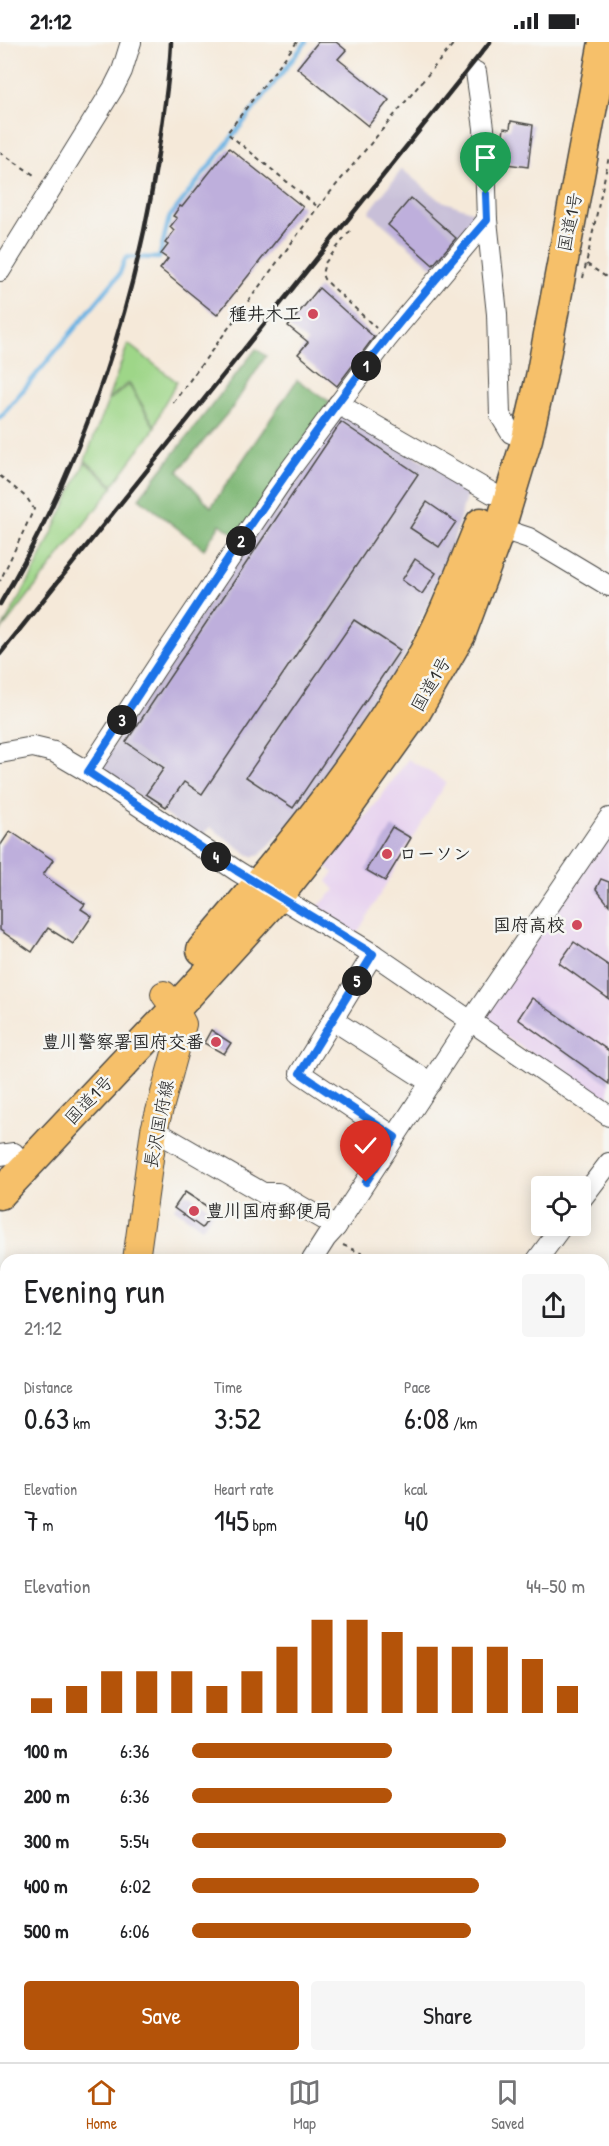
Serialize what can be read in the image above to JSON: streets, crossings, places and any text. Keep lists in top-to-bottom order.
{
  "streets": {
    "highway": ["国道1号"],
    "main road": ["長沢国府線"]
  },
  "crossings": [
    ["国道1号", "長沢国府線"]
  ],
  "places": [
    "種井木工",
    "ローソン",
    "国府高校",
    "豊川警察署国府交番",
    "豊川国府郵便局"
  ],
  "page": {
    "status": "21:12",
    "pins": [
      "1",
      "2",
      "3",
      "4",
      "5"
    ],
    "heading": ["Evening run", "21:12"],
    "stats": [
      ["Distance", "0.63 km"],
      ["Time", "3:52"],
      ["Pace", "6:08 /km"],
      ["Elevation", "7 m"],
      ["Heart rate", "145 bpm"],
      ["kcal", "40"]
    ],
    "chart": ["Elevation", "44–50 m"],
    "list": [
      {
        "name": "100 m",
        "note": "6:36"
      },
      {
        "name": "200 m",
        "note": "6:36"
      },
      {
        "name": "300 m",
        "note": "5:54"
      },
      {
        "name": "400 m",
        "note": "6:02"
      },
      {
        "name": "500 m",
        "note": "6:06"
      }
    ],
    "buttons": ["Save", "Share"],
    "tabs": ["Home", "Map", "Saved"]
  }
}
